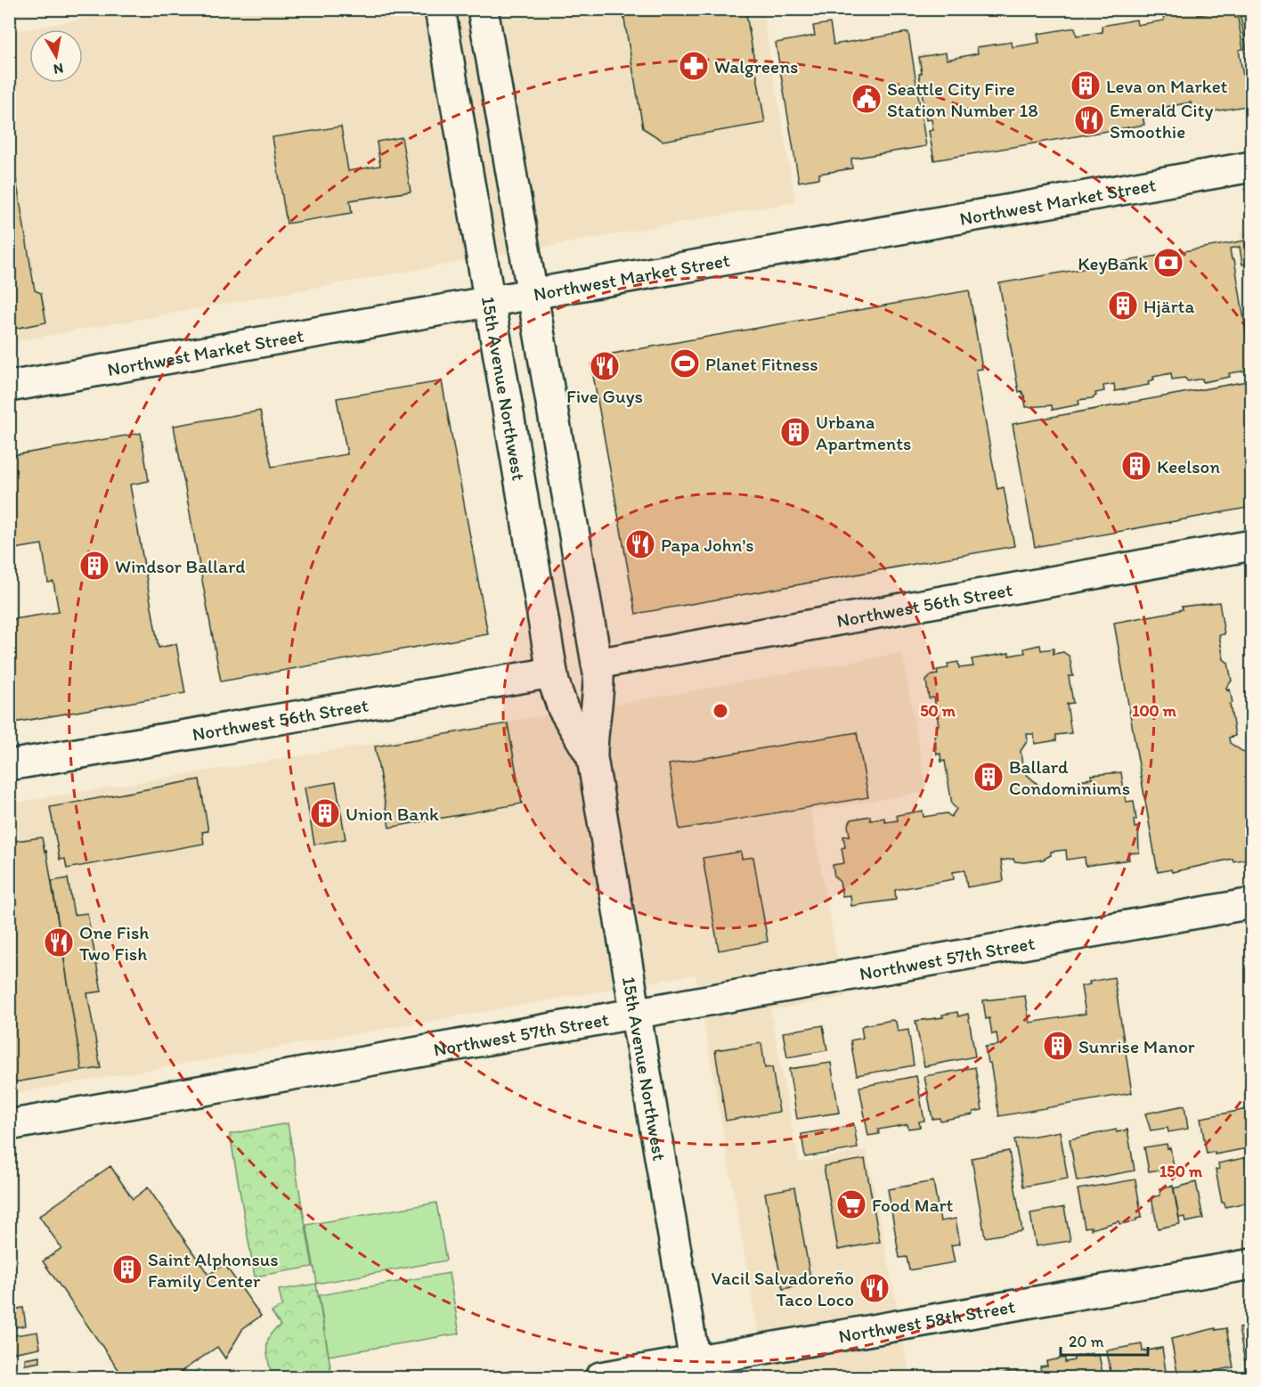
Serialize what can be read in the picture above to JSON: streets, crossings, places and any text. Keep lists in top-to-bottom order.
{
  "streets": {
    "main road": [
      "Northwest Market Street",
      "15th Avenue Northwest",
      "Northwest 56th Street",
      "Northwest 57th Street",
      "Northwest 58th Street"
    ]
  },
  "crossings": [
    ["Northwest Market Street", "15th Avenue Northwest"],
    ["15th Avenue Northwest", "Northwest 56th Street"],
    ["15th Avenue Northwest", "Northwest 57th Street"],
    ["15th Avenue Northwest", "Northwest 58th Street"]
  ],
  "places": {
    "pharmacy": ["Walgreens"],
    "building": [
      "Leva on Market",
      "Hjärta",
      "Urbana Apartments",
      "Keelson",
      "Windsor Ballard",
      "Ballard Condominiums",
      "Union Bank",
      "Sunrise Manor",
      "Saint Alphonsus Family Center"
    ],
    "public building": ["Seattle City Fire Station Number 18"],
    "restaurant": [
      "Emerald City Smoothie",
      "Five Guys",
      "Papa John's",
      "One Fish Two Fish",
      "Vacil Salvadoreño Taco Loco"
    ],
    "bank": ["KeyBank"],
    "sports": ["Planet Fitness"],
    "supermarket": ["Food Mart"]
  },
  "scale_bar": "20 m",
  "north": "bottom",
  "rings": ["50 m", "100 m", "150 m"]
}
